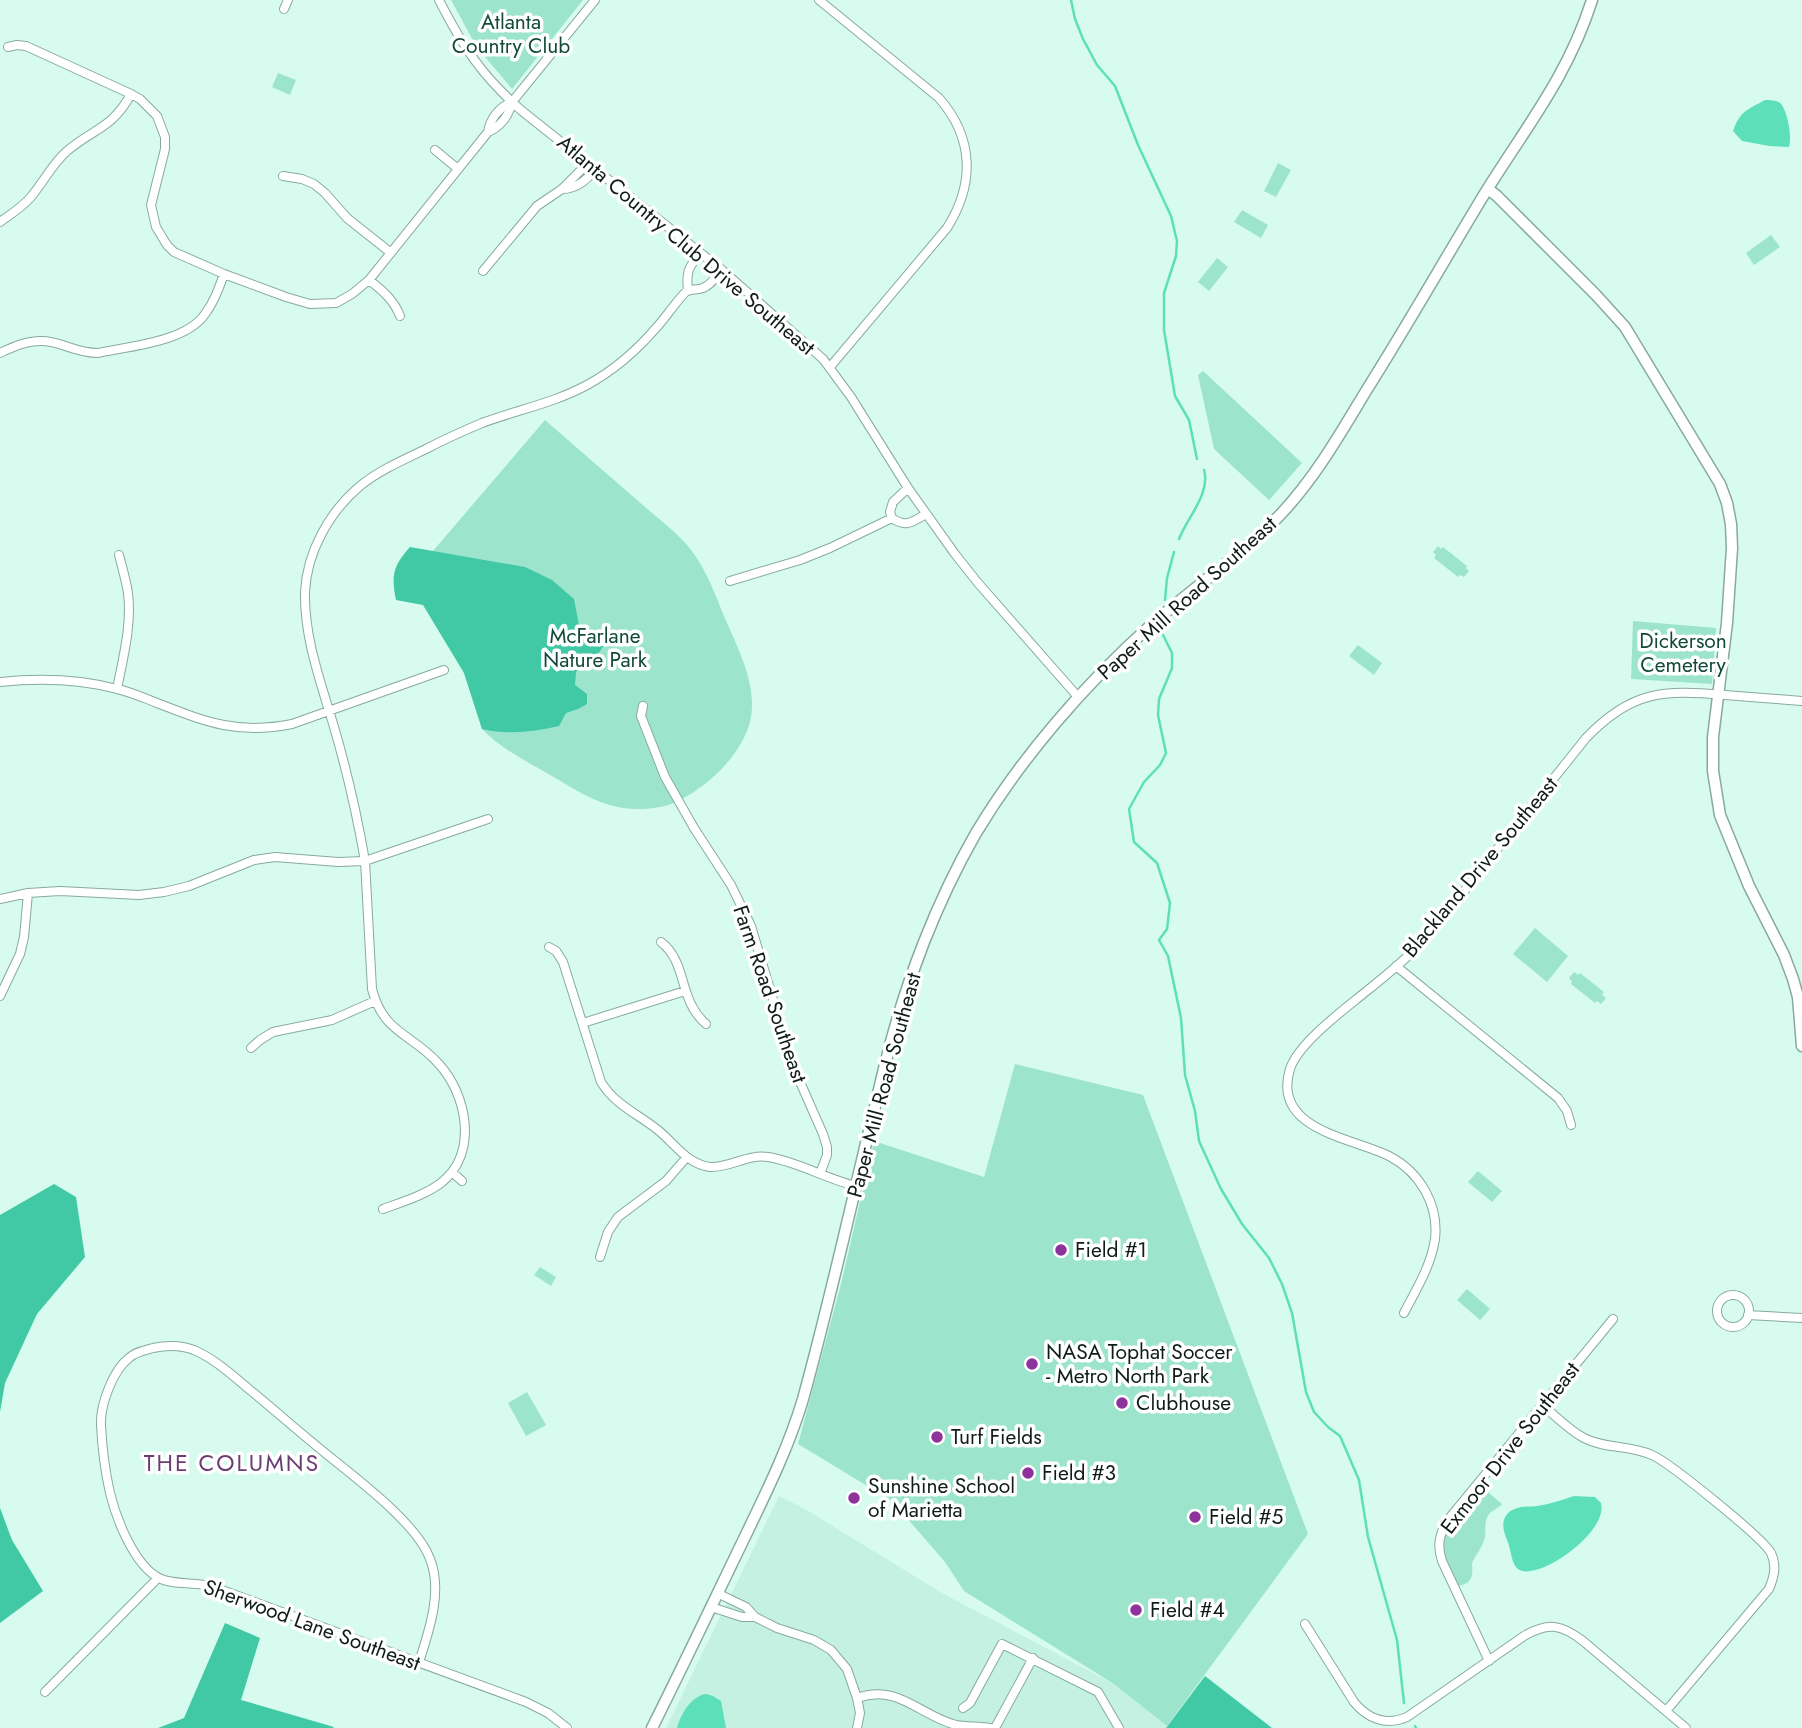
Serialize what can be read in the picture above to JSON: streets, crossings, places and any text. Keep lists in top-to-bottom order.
{
  "streets": {
    "street": [
      "Atlanta Country Club Drive Southeast",
      "Paper Mill Road Southeast",
      "Blackland Drive Southeast",
      "Farm Road Southeast",
      "Exmoor Drive Southeast",
      "Sherwood Lane Southeast"
    ]
  },
  "crossings": [
    ["Atlanta Country Club Drive Southeast", "Paper Mill Road Southeast"]
  ],
  "districts": ["THE COLUMNS"],
  "parks": ["Atlanta Country Club", "McFarlane Nature Park", "Dickerson Cemetery"],
  "places": [
    "Field #1",
    "NASA Tophat Soccer - Metro North Park",
    "Clubhouse",
    "Turf Fields",
    "Field #3",
    "Sunshine School of Marietta",
    "Field #5",
    "Field #4"
  ]
}
